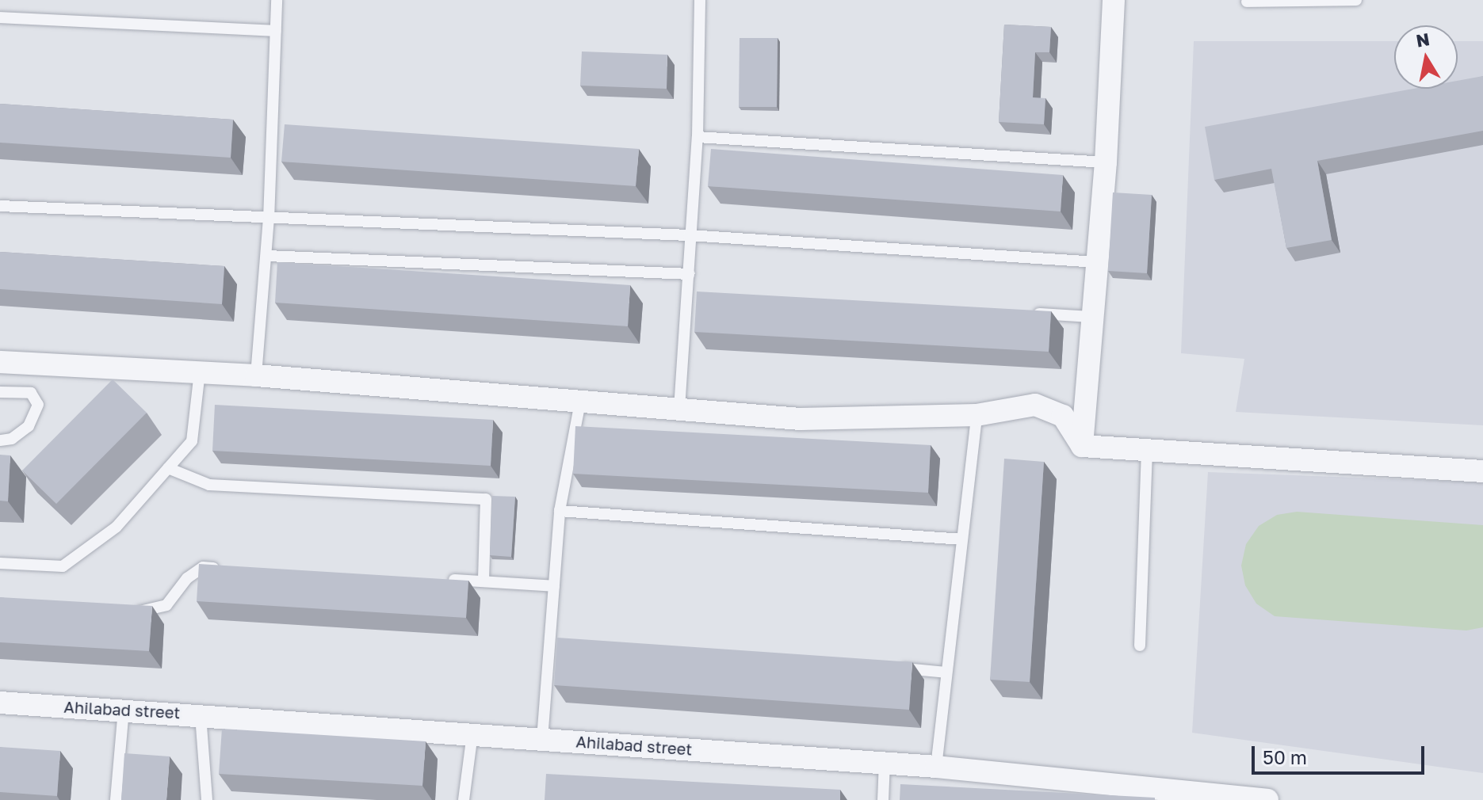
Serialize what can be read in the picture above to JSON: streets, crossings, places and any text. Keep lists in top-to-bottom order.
{
  "streets": {
    "street": ["Ahilabad street"]
  },
  "scale_bar": "50 m",
  "north": "top"
}
